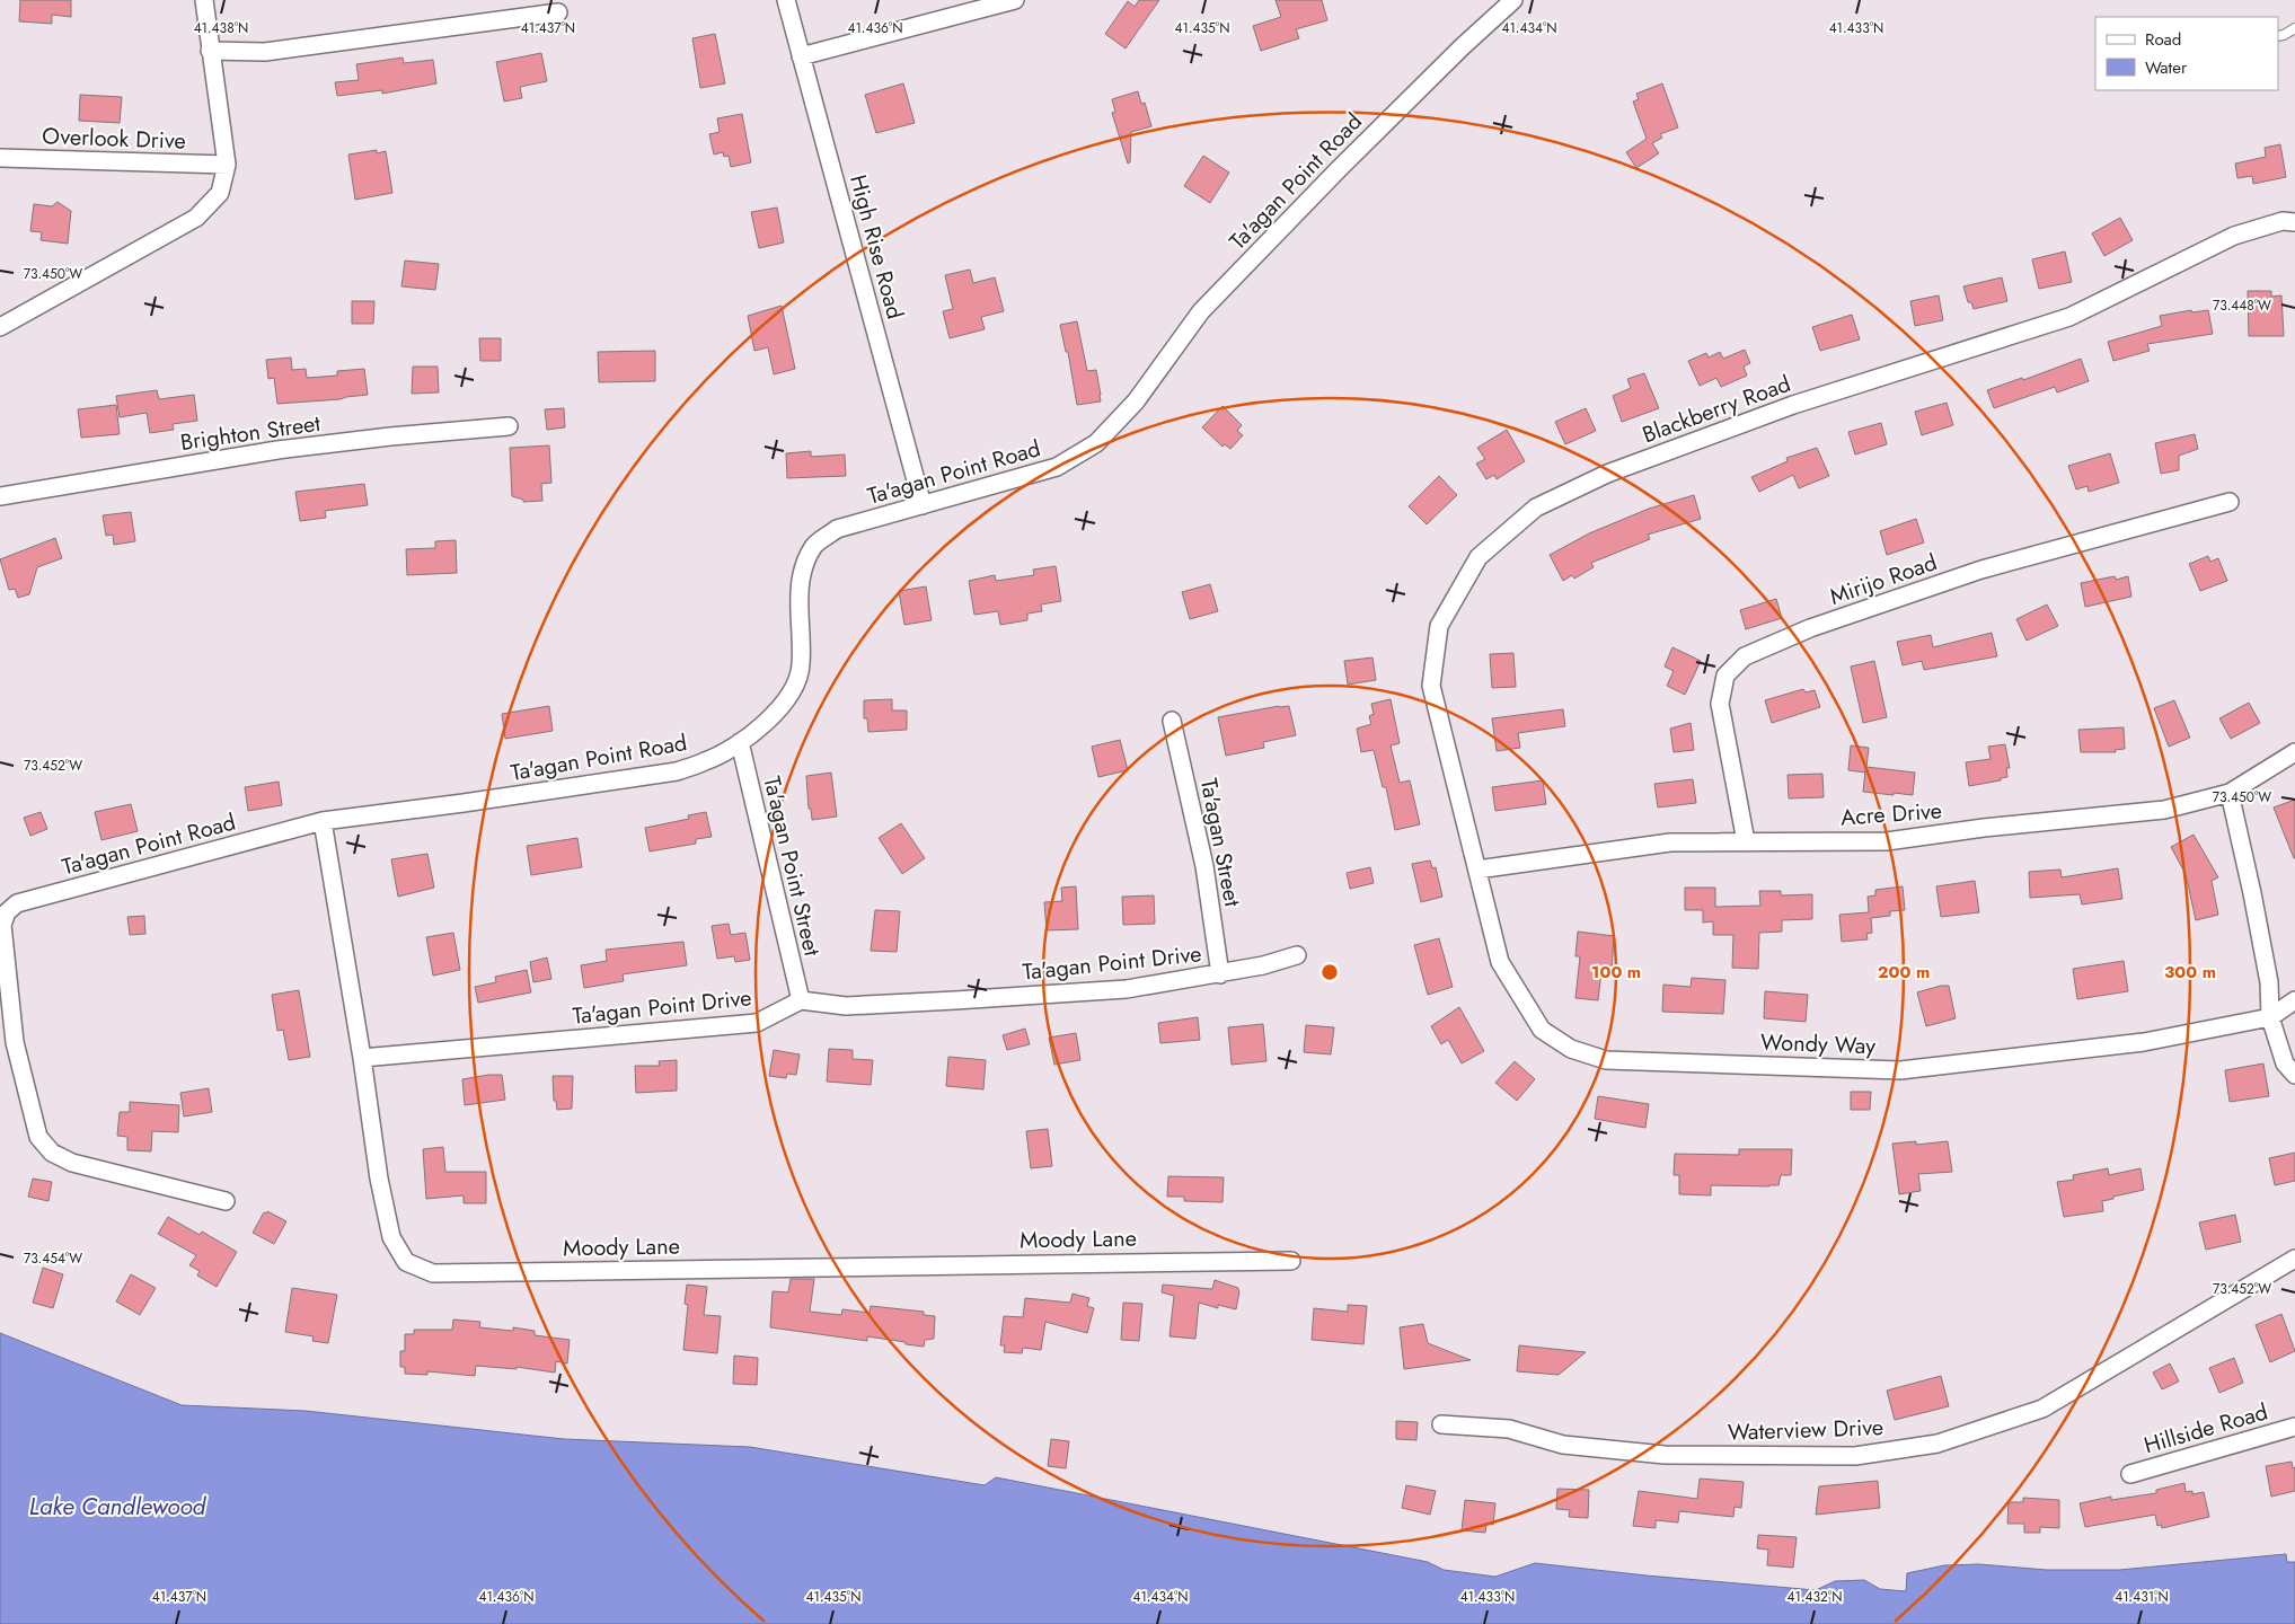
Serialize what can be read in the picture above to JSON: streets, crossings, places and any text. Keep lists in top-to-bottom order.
{
  "streets": {
    "street": [
      "Overlook Drive",
      "Ta'agan Point Road",
      "High Rise Road",
      "Blackberry Road",
      "Brighton Street",
      "Mirijo Road",
      "Acre Drive",
      "Ta'agan Street",
      "Ta'agan Point Street",
      "Ta'agan Point Drive",
      "Wondy Way",
      "Moody Lane",
      "Hillside Road",
      "Waterview Drive"
    ]
  },
  "crossings": [
    ["Ta'agan Point Road", "High Rise Road"],
    ["Ta'agan Point Road", "Ta'agan Point Street"],
    ["Ta'agan Point Road", "Moody Lane"],
    ["Blackberry Road", "Acre Drive"],
    ["Blackberry Road", "Wondy Way"],
    ["Mirijo Road", "Acre Drive"],
    ["Acre Drive", "Wondy Way"],
    ["Ta'agan Street", "Ta'agan Point Drive"],
    ["Ta'agan Point Street", "Ta'agan Point Drive"],
    ["Ta'agan Point Drive", "Moody Lane"]
  ],
  "water": ["Lake Candlewood"],
  "legend": ["Road", "Water"],
  "coordinates": [
    "41.438°N",
    "41.437°N",
    "41.436°N",
    "41.435°N",
    "41.434°N",
    "41.433°N",
    "73.450°W",
    "73.448°W",
    "73.452°W",
    "73.454°W",
    "41.432°N",
    "41.431°N"
  ],
  "rings": ["100 m", "200 m", "300 m"]
}
